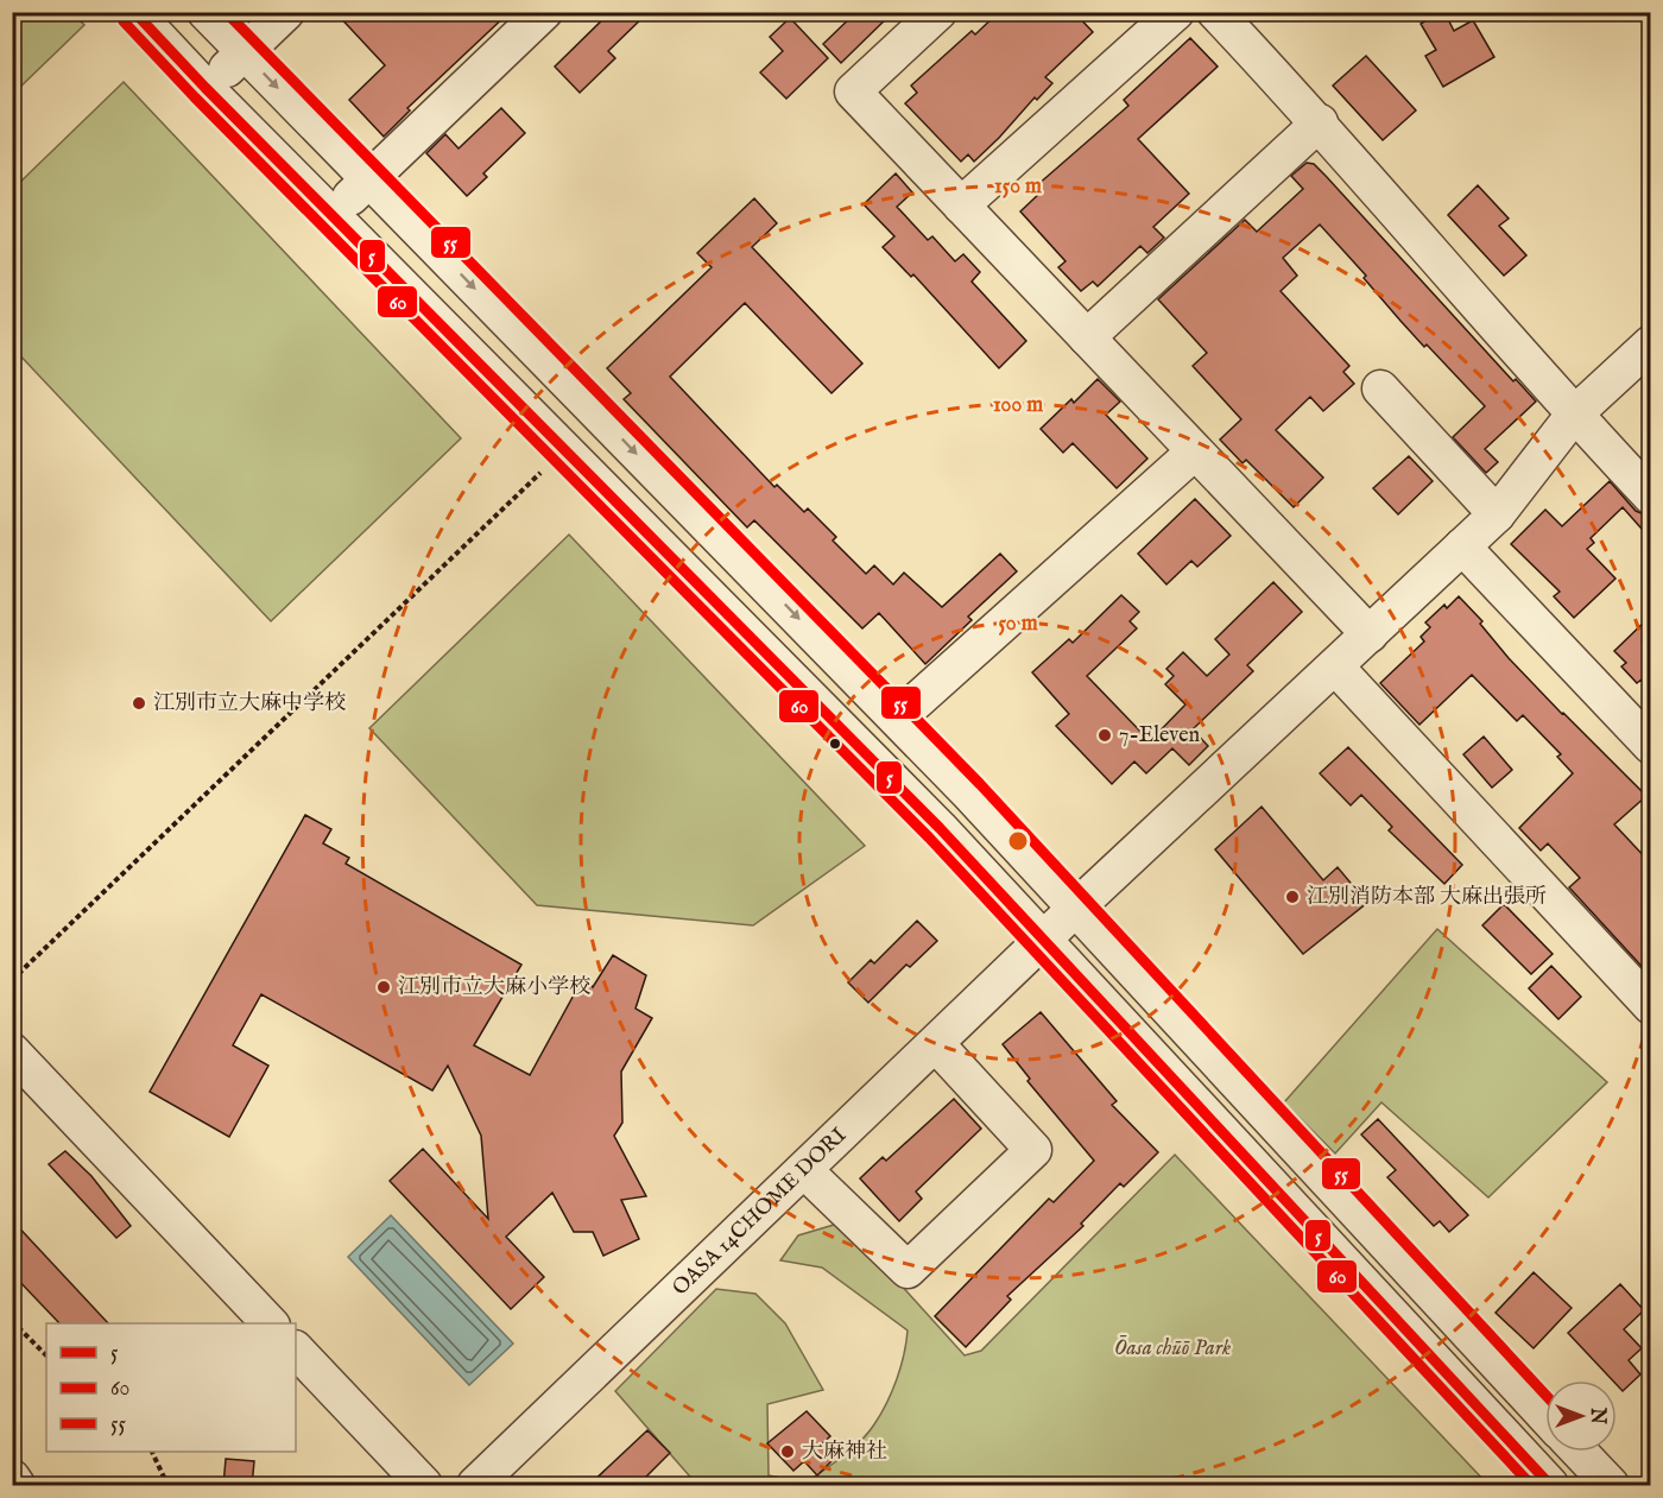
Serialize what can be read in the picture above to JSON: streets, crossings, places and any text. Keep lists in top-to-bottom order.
{
  "streets": {
    "street": ["OASA 14CHOME DORI"]
  },
  "parks": ["Ōasa chūō Park"],
  "places": [
    "江別市立大麻中学校",
    "7-Eleven",
    "江別消防本部 大麻出張所",
    "江別市立大麻小学校",
    "大麻神社"
  ],
  "lines": ["transit line 5", "transit line 55", "transit line 60"],
  "legend": ["5", "60", "55"],
  "north": "right",
  "rings": ["150 m", "100 m", "50 m"]
}
